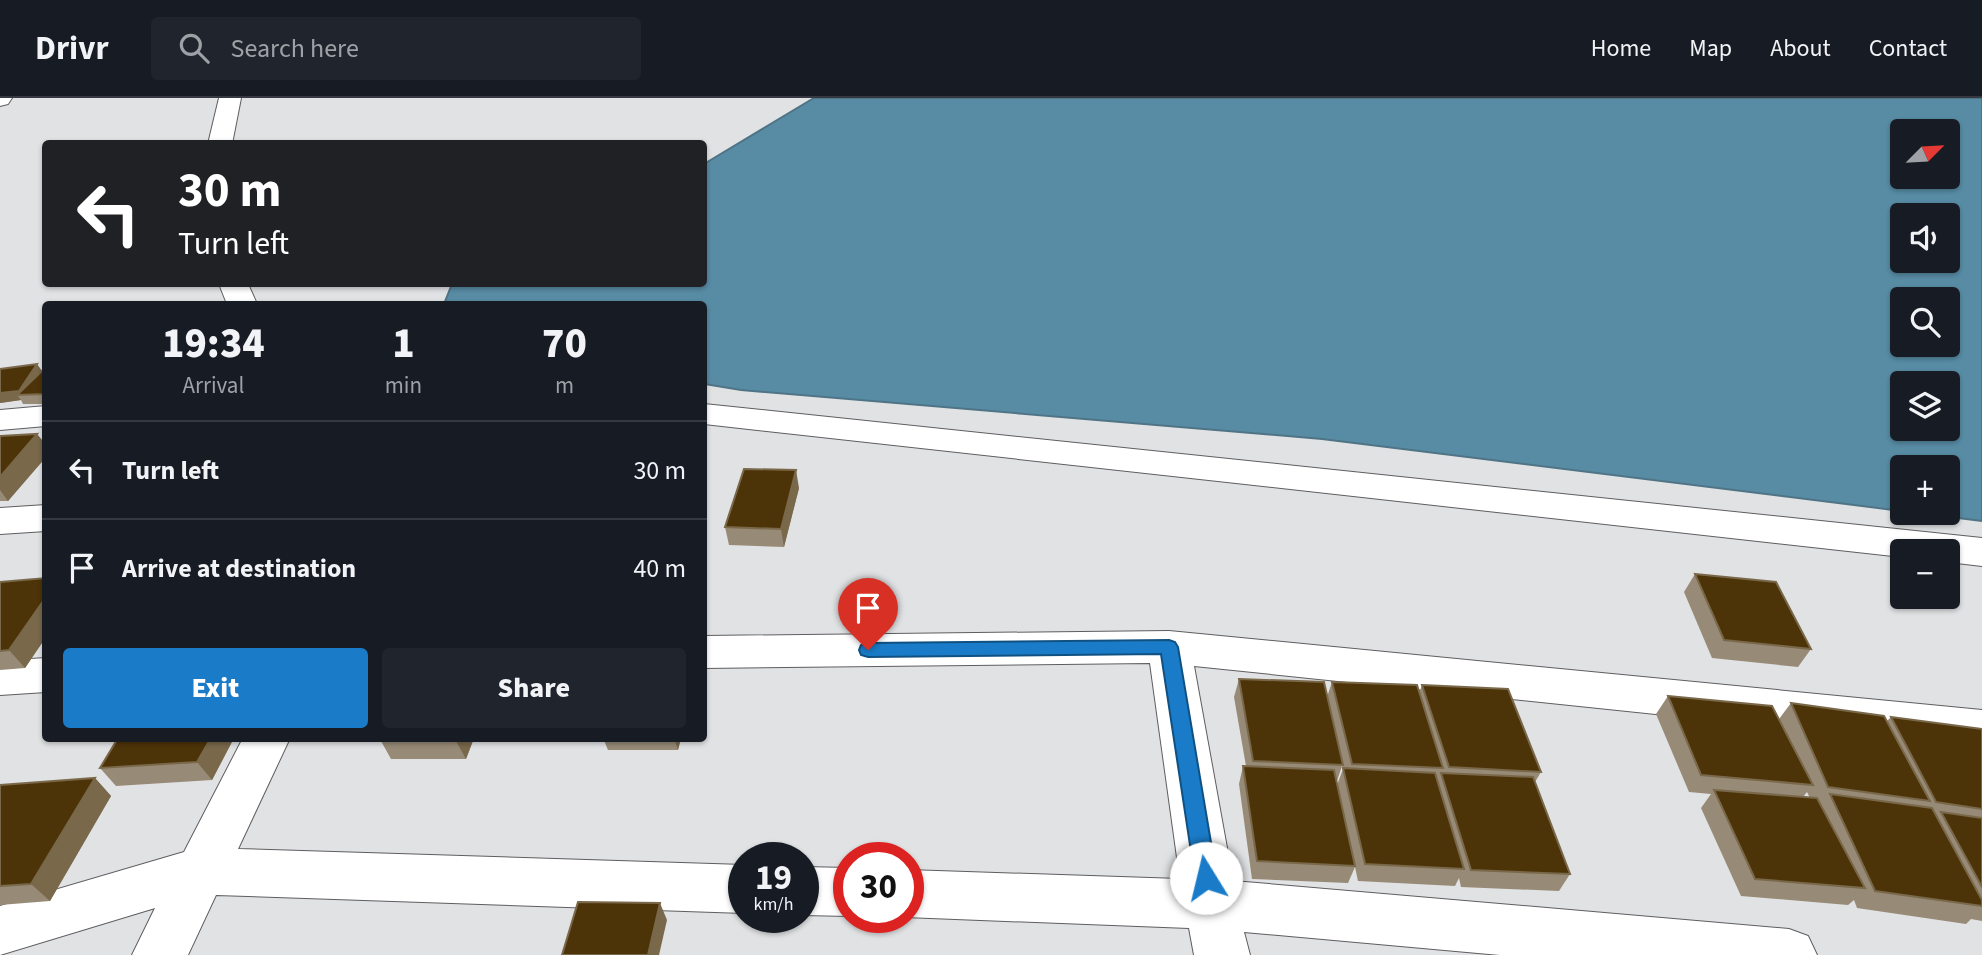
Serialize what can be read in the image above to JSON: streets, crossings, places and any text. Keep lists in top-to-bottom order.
{
  "north": "top right",
  "page": {
    "header": "Drivr",
    "search": "Search here",
    "nav": [
      "Home",
      "Map",
      "About",
      "Contact"
    ],
    "map_buttons": ["+", "−"],
    "turn": ["30 m", "Turn left"],
    "eta": [
      "19:34",
      "Arrival",
      "1",
      "min",
      "70",
      "m"
    ],
    "list": [
      {
        "name": "Turn left",
        "value": "30 m"
      },
      {
        "name": "Arrive at destination",
        "value": "40 m"
      }
    ],
    "buttons": ["Exit", "Share"],
    "speed": "19 km/h",
    "limit": "30"
  }
}
